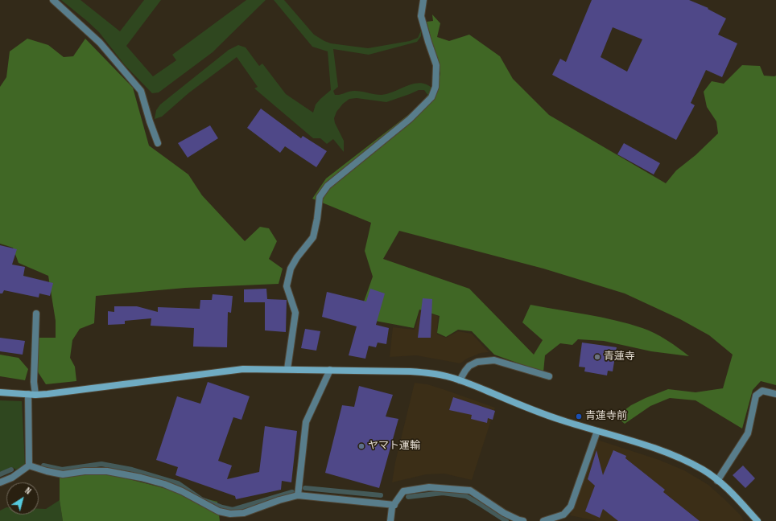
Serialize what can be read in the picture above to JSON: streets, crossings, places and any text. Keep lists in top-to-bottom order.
{
  "places": ["青蓮寺", "青蓮寺前", "ヤマト運輸"],
  "north": "top right"
}
